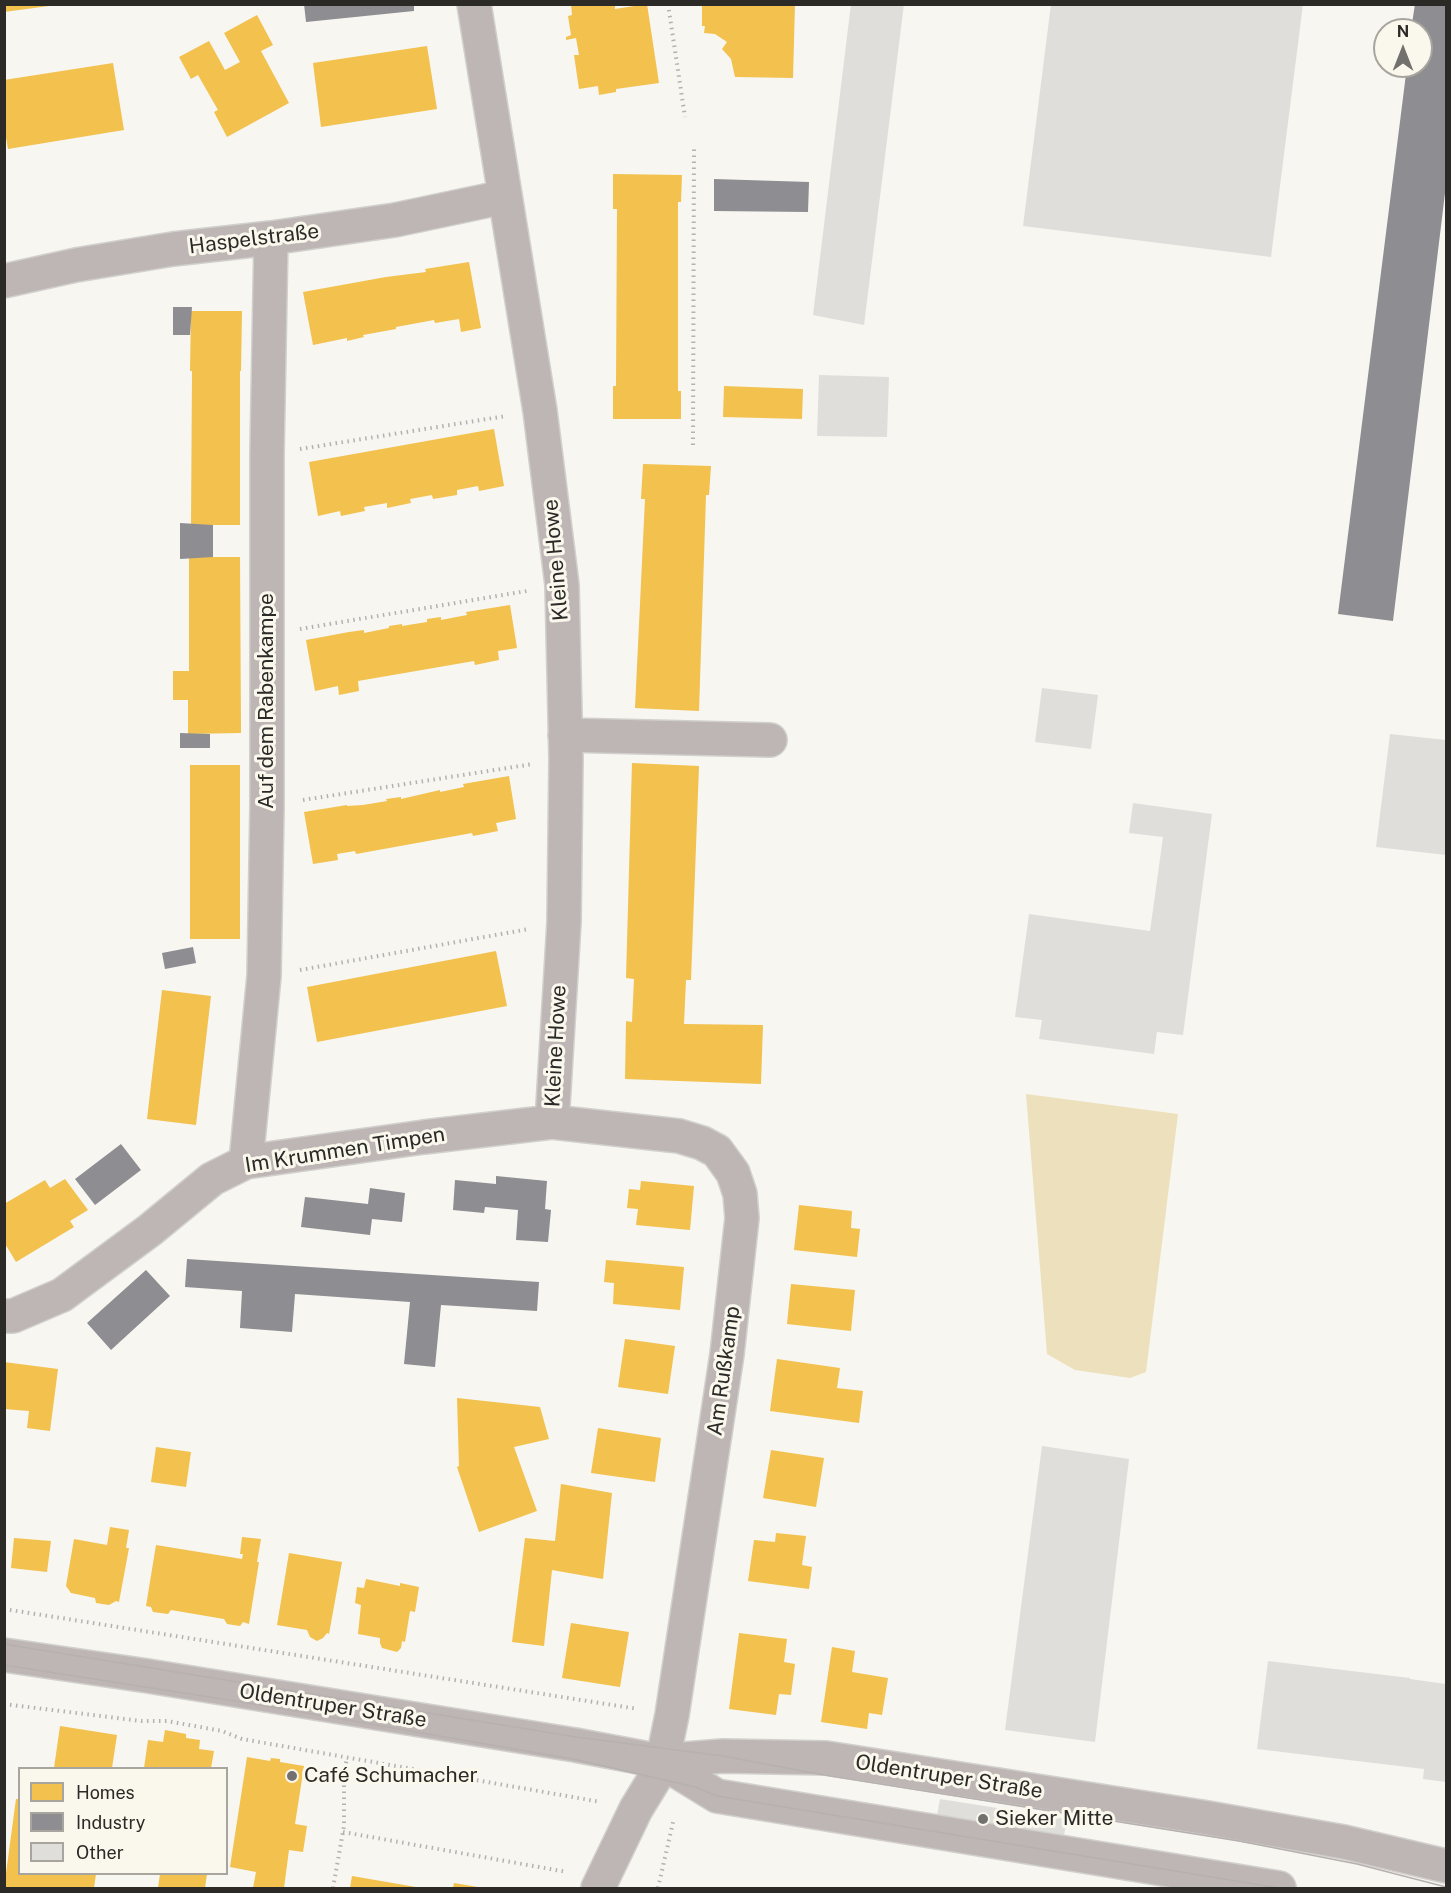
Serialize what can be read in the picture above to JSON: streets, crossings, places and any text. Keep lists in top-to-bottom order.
{
  "streets": {
    "street": [
      "Haspelstraße",
      "Kleine Howe",
      "Auf dem Rabenkampe",
      "Im Krummen Timpen",
      "Am Rußkamp",
      "Oldentruper Straße"
    ]
  },
  "crossings": [
    ["Haspelstraße", "Kleine Howe"],
    ["Haspelstraße", "Auf dem Rabenkampe"],
    ["Kleine Howe", "Im Krummen Timpen"],
    ["Kleine Howe", "Am Rußkamp"],
    ["Auf dem Rabenkampe", "Im Krummen Timpen"],
    ["Im Krummen Timpen", "Am Rußkamp"],
    ["Am Rußkamp", "Oldentruper Straße"]
  ],
  "places": ["Café Schumacher", "Sieker Mitte"],
  "legend": ["Homes", "Industry", "Other"],
  "north": "top"
}
